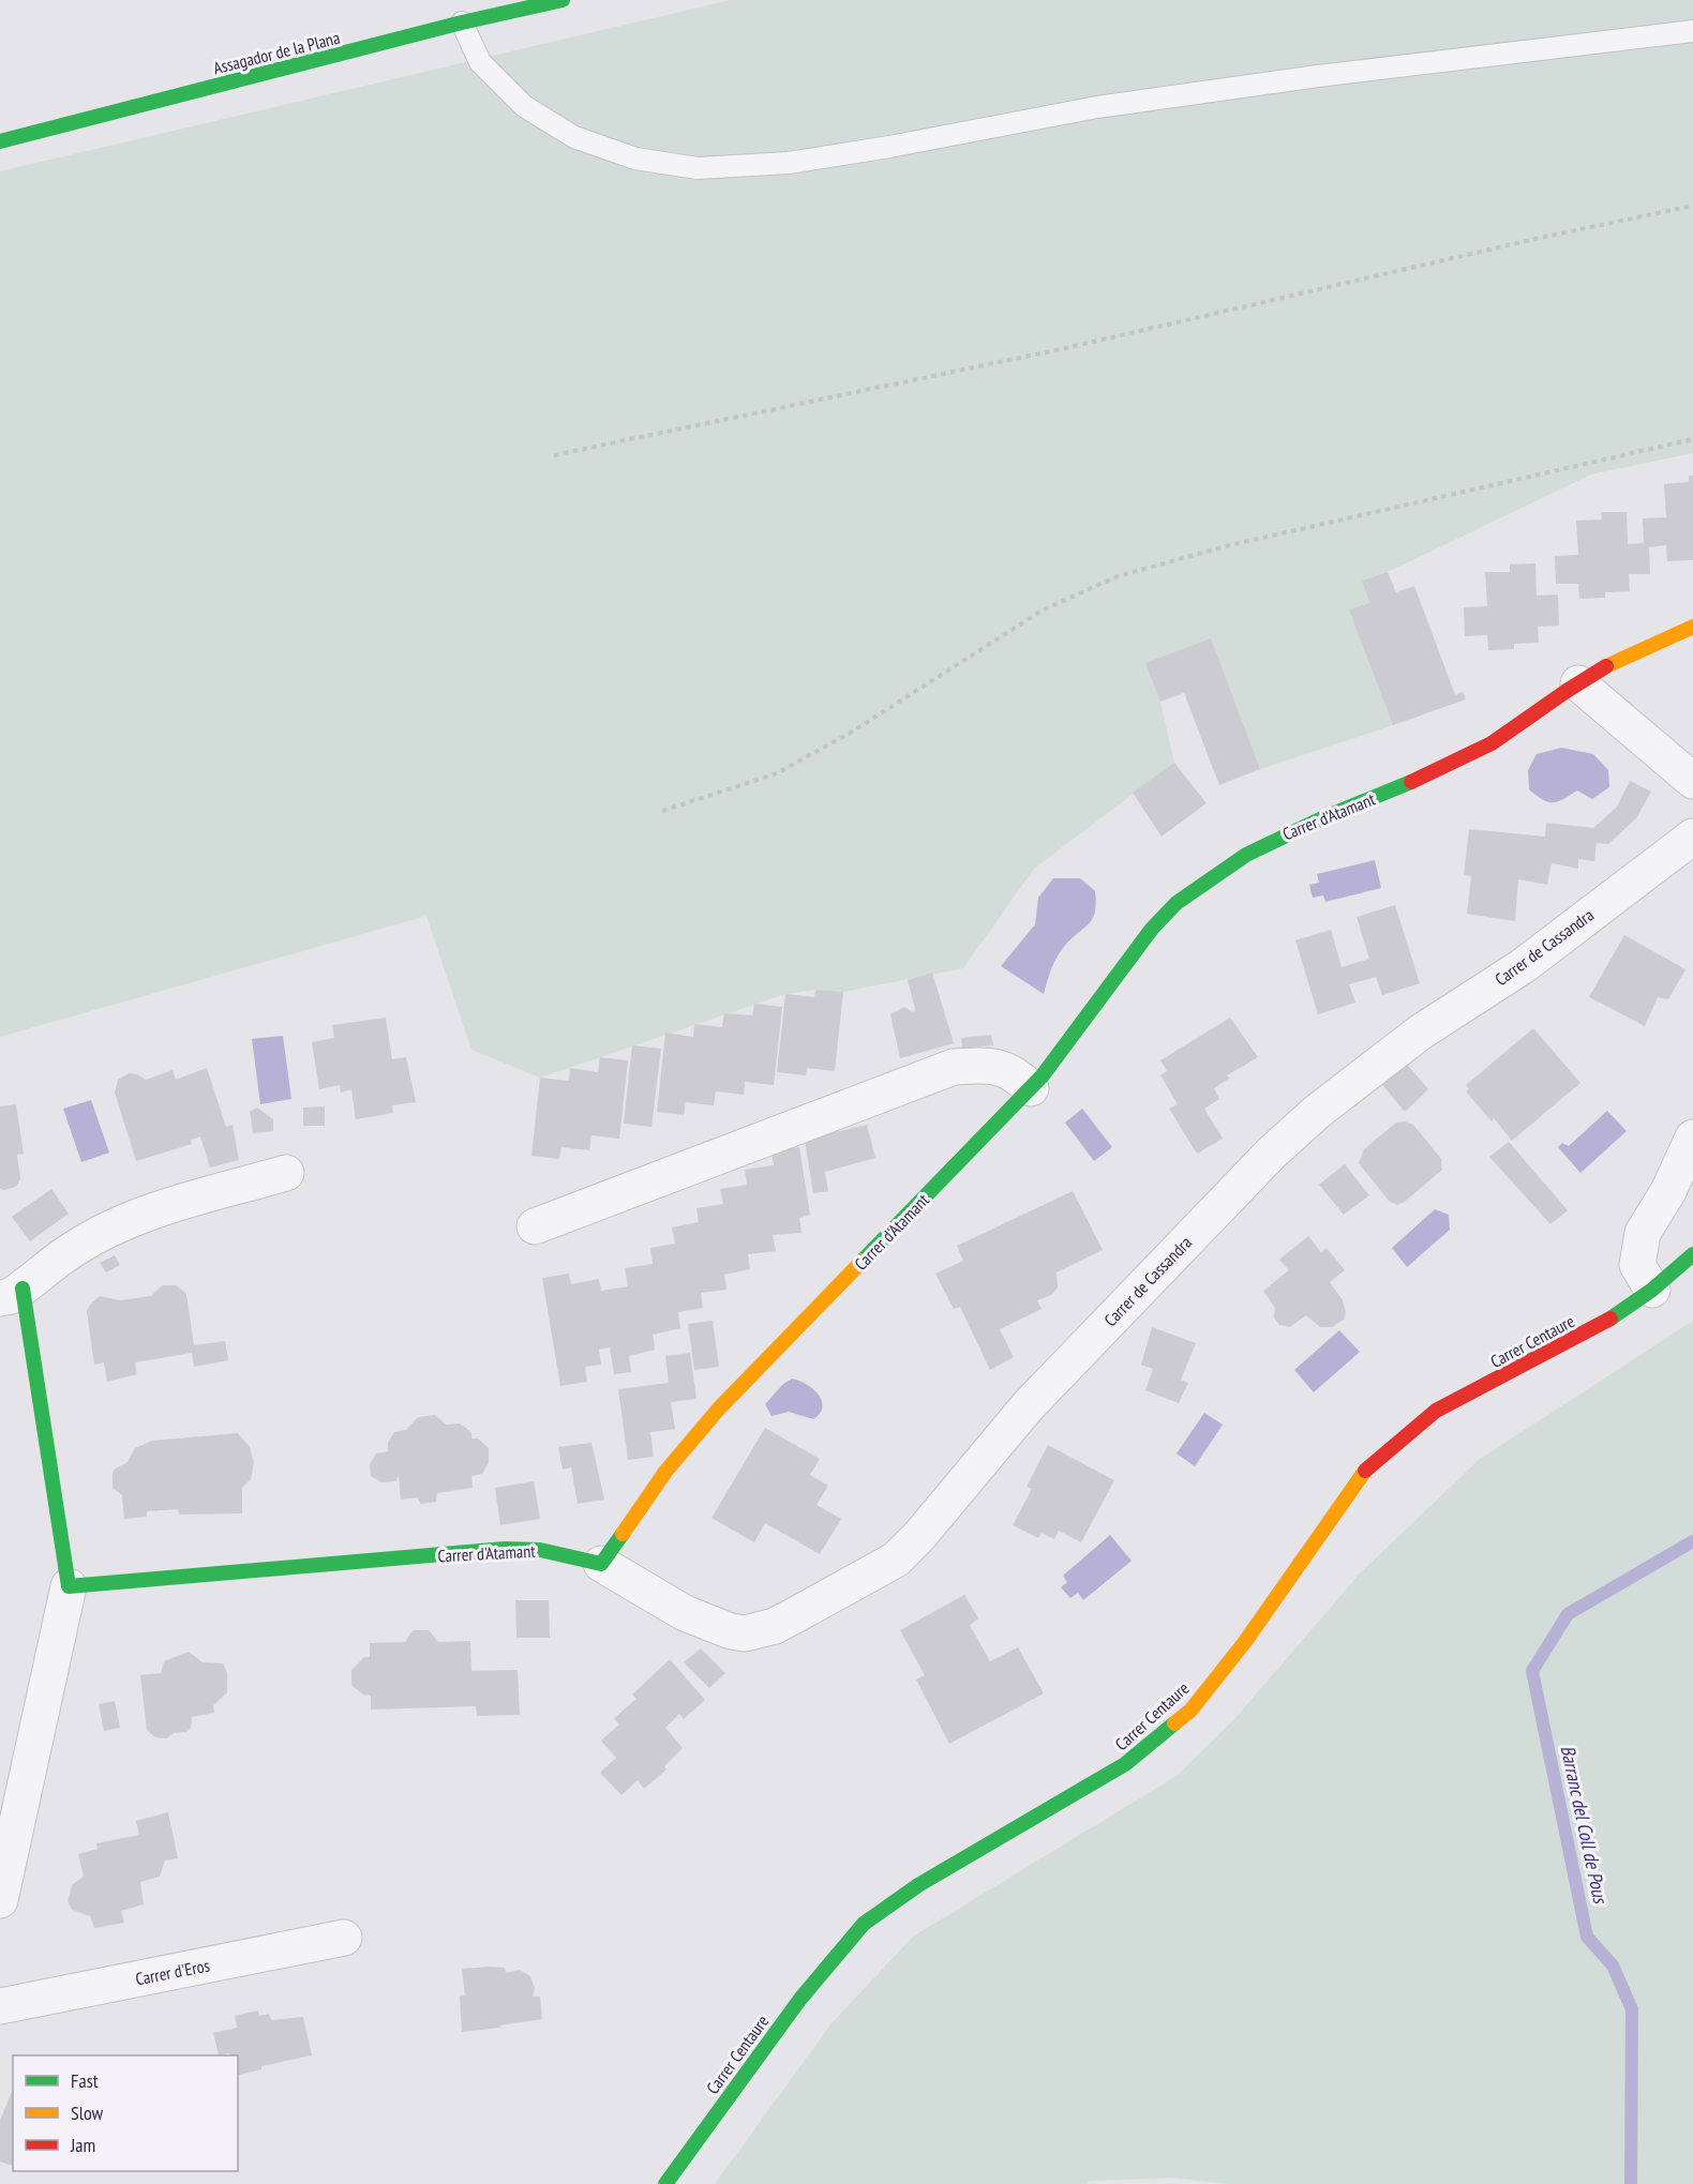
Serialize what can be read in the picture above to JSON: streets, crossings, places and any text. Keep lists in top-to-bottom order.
{
  "streets": {
    "street": [
      "Assagador de la Plana",
      "Carrer d'Atamant",
      "Carrer de Cassandra",
      "Carrer Centaure",
      "Carrer d'Eros"
    ]
  },
  "crossings": [
    ["Carrer d'Atamant", "Carrer de Cassandra"]
  ],
  "water": ["Barranc del Coll de Pous"],
  "legend": ["Fast", "Slow", "Jam"]
}
